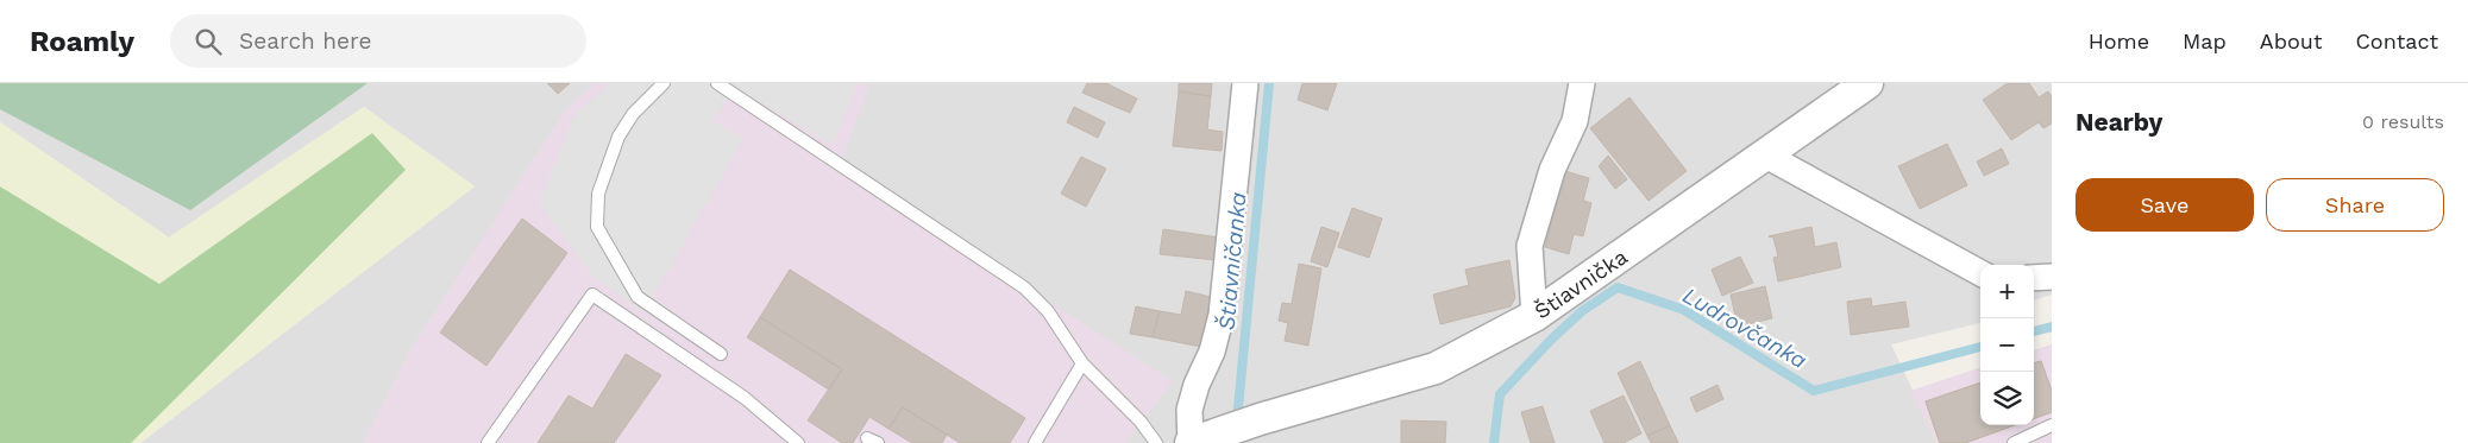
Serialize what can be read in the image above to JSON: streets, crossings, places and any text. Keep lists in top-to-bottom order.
{
  "streets": {
    "street": ["Štiavnička"]
  },
  "water": ["Štiavničanka", "Ludrovčanka"],
  "page": {
    "header": "Roamly",
    "search": "Search here",
    "nav": [
      "Home",
      "Map",
      "About",
      "Contact"
    ],
    "heading": ["Nearby", "0 results"],
    "buttons": ["Save", "Share"],
    "map_buttons": ["+", "−"]
  }
}
